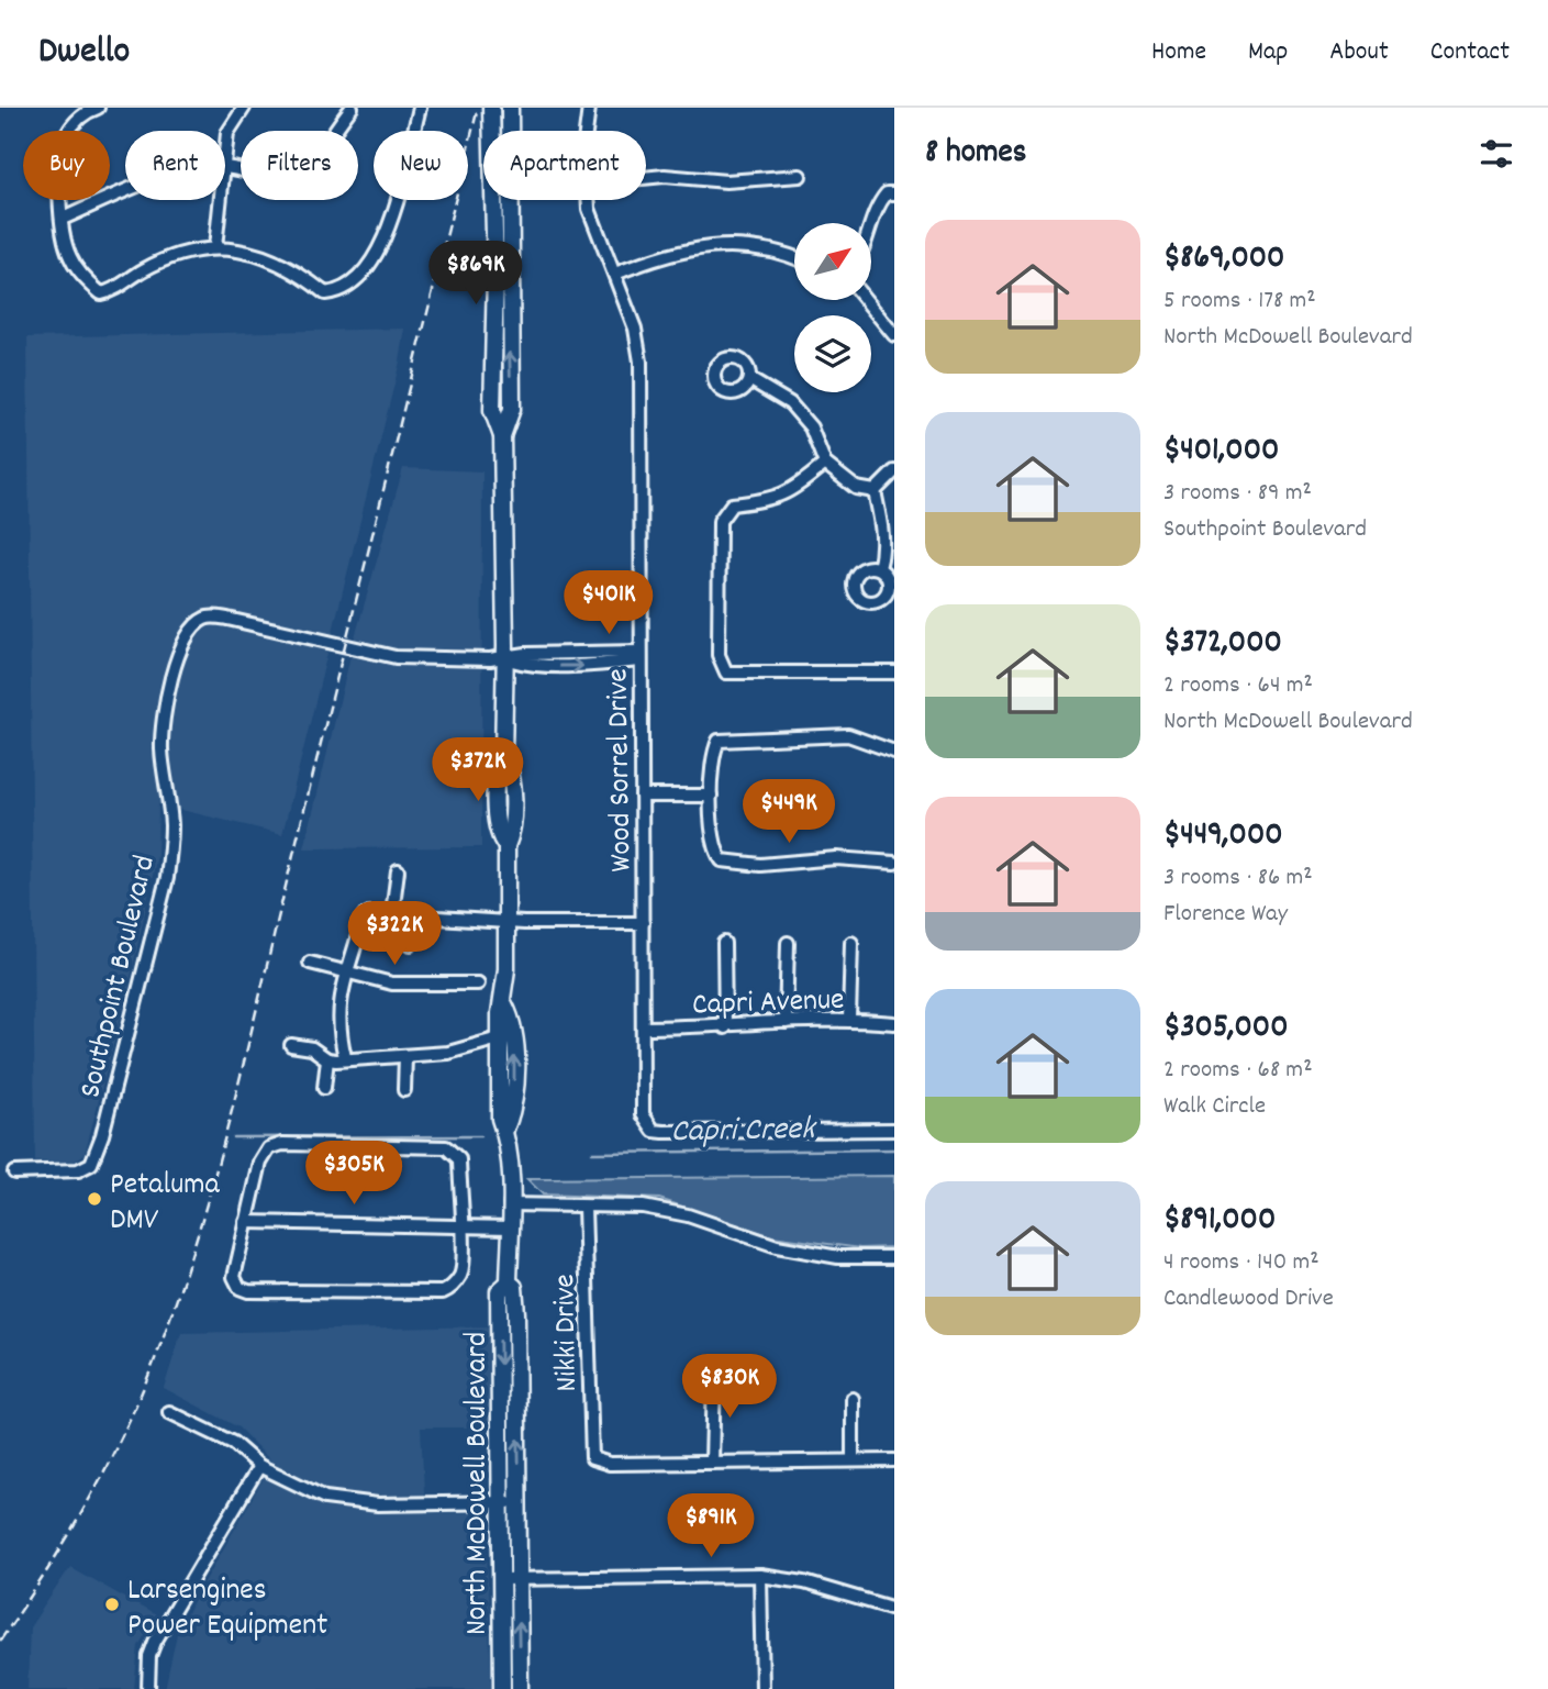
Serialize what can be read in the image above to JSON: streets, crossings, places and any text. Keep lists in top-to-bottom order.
{
  "streets": {
    "main road": ["North McDowell Boulevard"],
    "street": [
      "Wood Sorrel Drive",
      "Southpoint Boulevard",
      "Capri Avenue",
      "Nikki Drive"
    ]
  },
  "crossings": [
    ["Wood Sorrel Drive", "Southpoint Boulevard"],
    ["Wood Sorrel Drive", "Capri Avenue"],
    ["Southpoint Boulevard", "North McDowell Boulevard"]
  ],
  "water": ["Capri Creek"],
  "places": ["Petaluma DMV", "Larsengines Power Equipment"],
  "north": "top right",
  "page": {
    "header": "Dwello",
    "nav": [
      "Home",
      "Map",
      "About",
      "Contact"
    ],
    "heading": "8 homes",
    "chip": [
      "Buy",
      "Rent",
      "Filters",
      "New",
      "Apartment"
    ],
    "list": [
      {
        "name": "$869,000",
        "note": "5 rooms · 178 m² · North McDowell Boulevard"
      },
      {
        "name": "$401,000",
        "note": "3 rooms · 89 m² · Southpoint Boulevard"
      },
      {
        "name": "$372,000",
        "note": "2 rooms · 64 m² · North McDowell Boulevard"
      },
      {
        "name": "$449,000",
        "note": "3 rooms · 86 m² · Florence Way"
      },
      {
        "name": "$305,000",
        "note": "2 rooms · 68 m² · Walk Circle"
      },
      {
        "name": "$891,000",
        "note": "4 rooms · 140 m² · Candlewood Drive"
      }
    ],
    "price": [
      "$869K",
      "$401K",
      "$372K",
      "$449K",
      "$322K",
      "$305K",
      "$830K",
      "$891K"
    ]
  }
}
